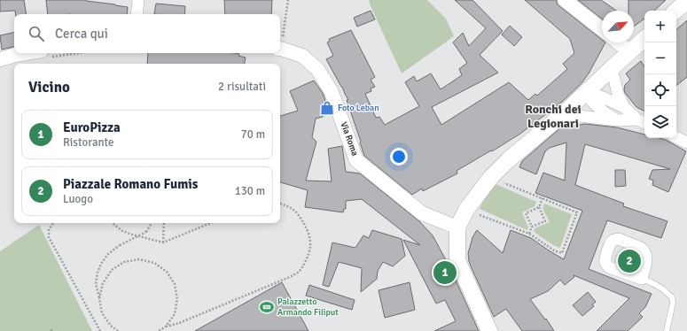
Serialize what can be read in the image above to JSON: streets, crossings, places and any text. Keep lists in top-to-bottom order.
{
  "streets": {
    "street": ["Via Roma"]
  },
  "districts": ["Ronchi dei Legionari"],
  "places": {
    "shop": ["Foto Leban"],
    "sports": ["Palazzetto Armando Filiput"]
  },
  "north": "top right",
  "page": {
    "map_buttons": ["+", "−"],
    "search": "Cerca qui",
    "heading": ["Vicino", "2 risultati"],
    "list": [
      {
        "mark": "1",
        "name": "EuroPizza",
        "note": "Ristorante",
        "value": "70 m"
      },
      {
        "mark": "2",
        "name": "Piazzale Romano Fumis",
        "note": "Luogo",
        "value": "130 m"
      }
    ],
    "pins": ["2", "1"]
  }
}
